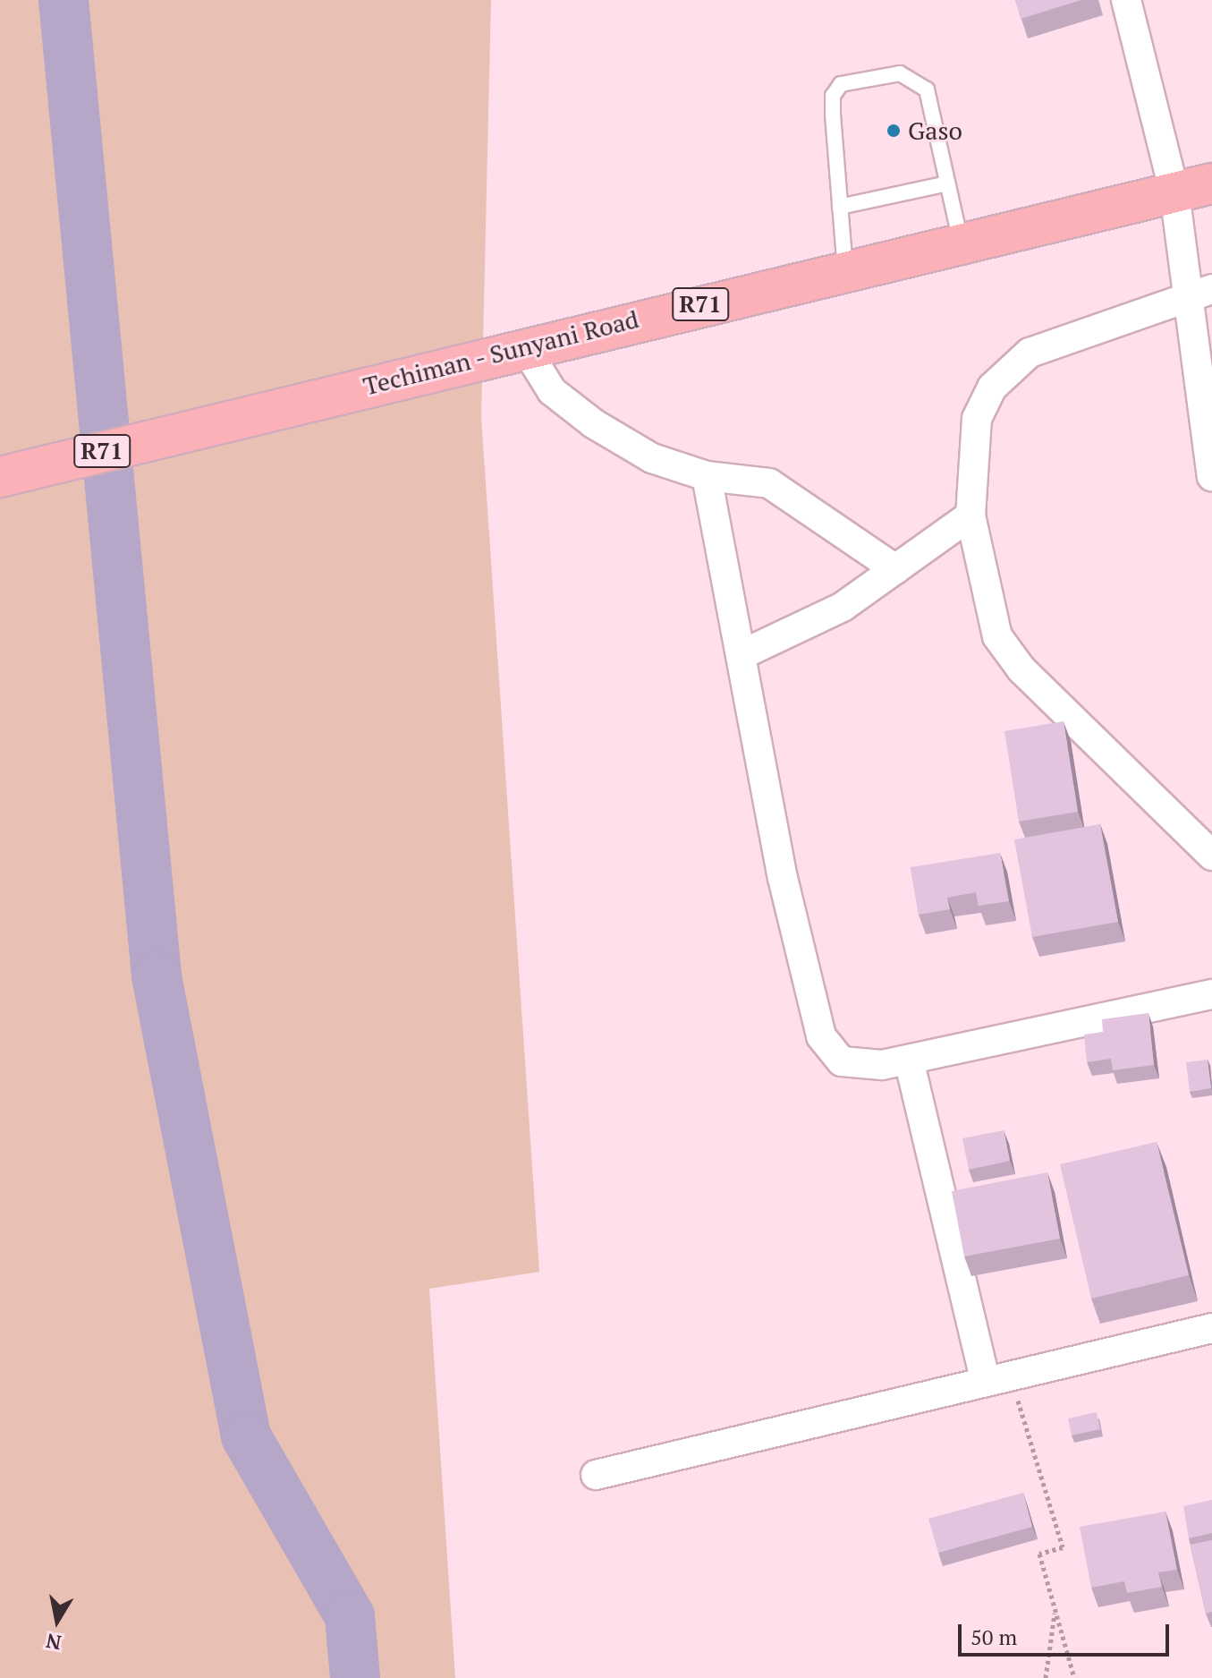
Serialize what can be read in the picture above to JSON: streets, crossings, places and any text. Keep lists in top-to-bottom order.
{
  "streets": {
    "main road": ["R71", "Techiman - Sunyani Road"]
  },
  "places": ["Gaso"],
  "scale_bar": "50 m",
  "north": "bottom"
}
